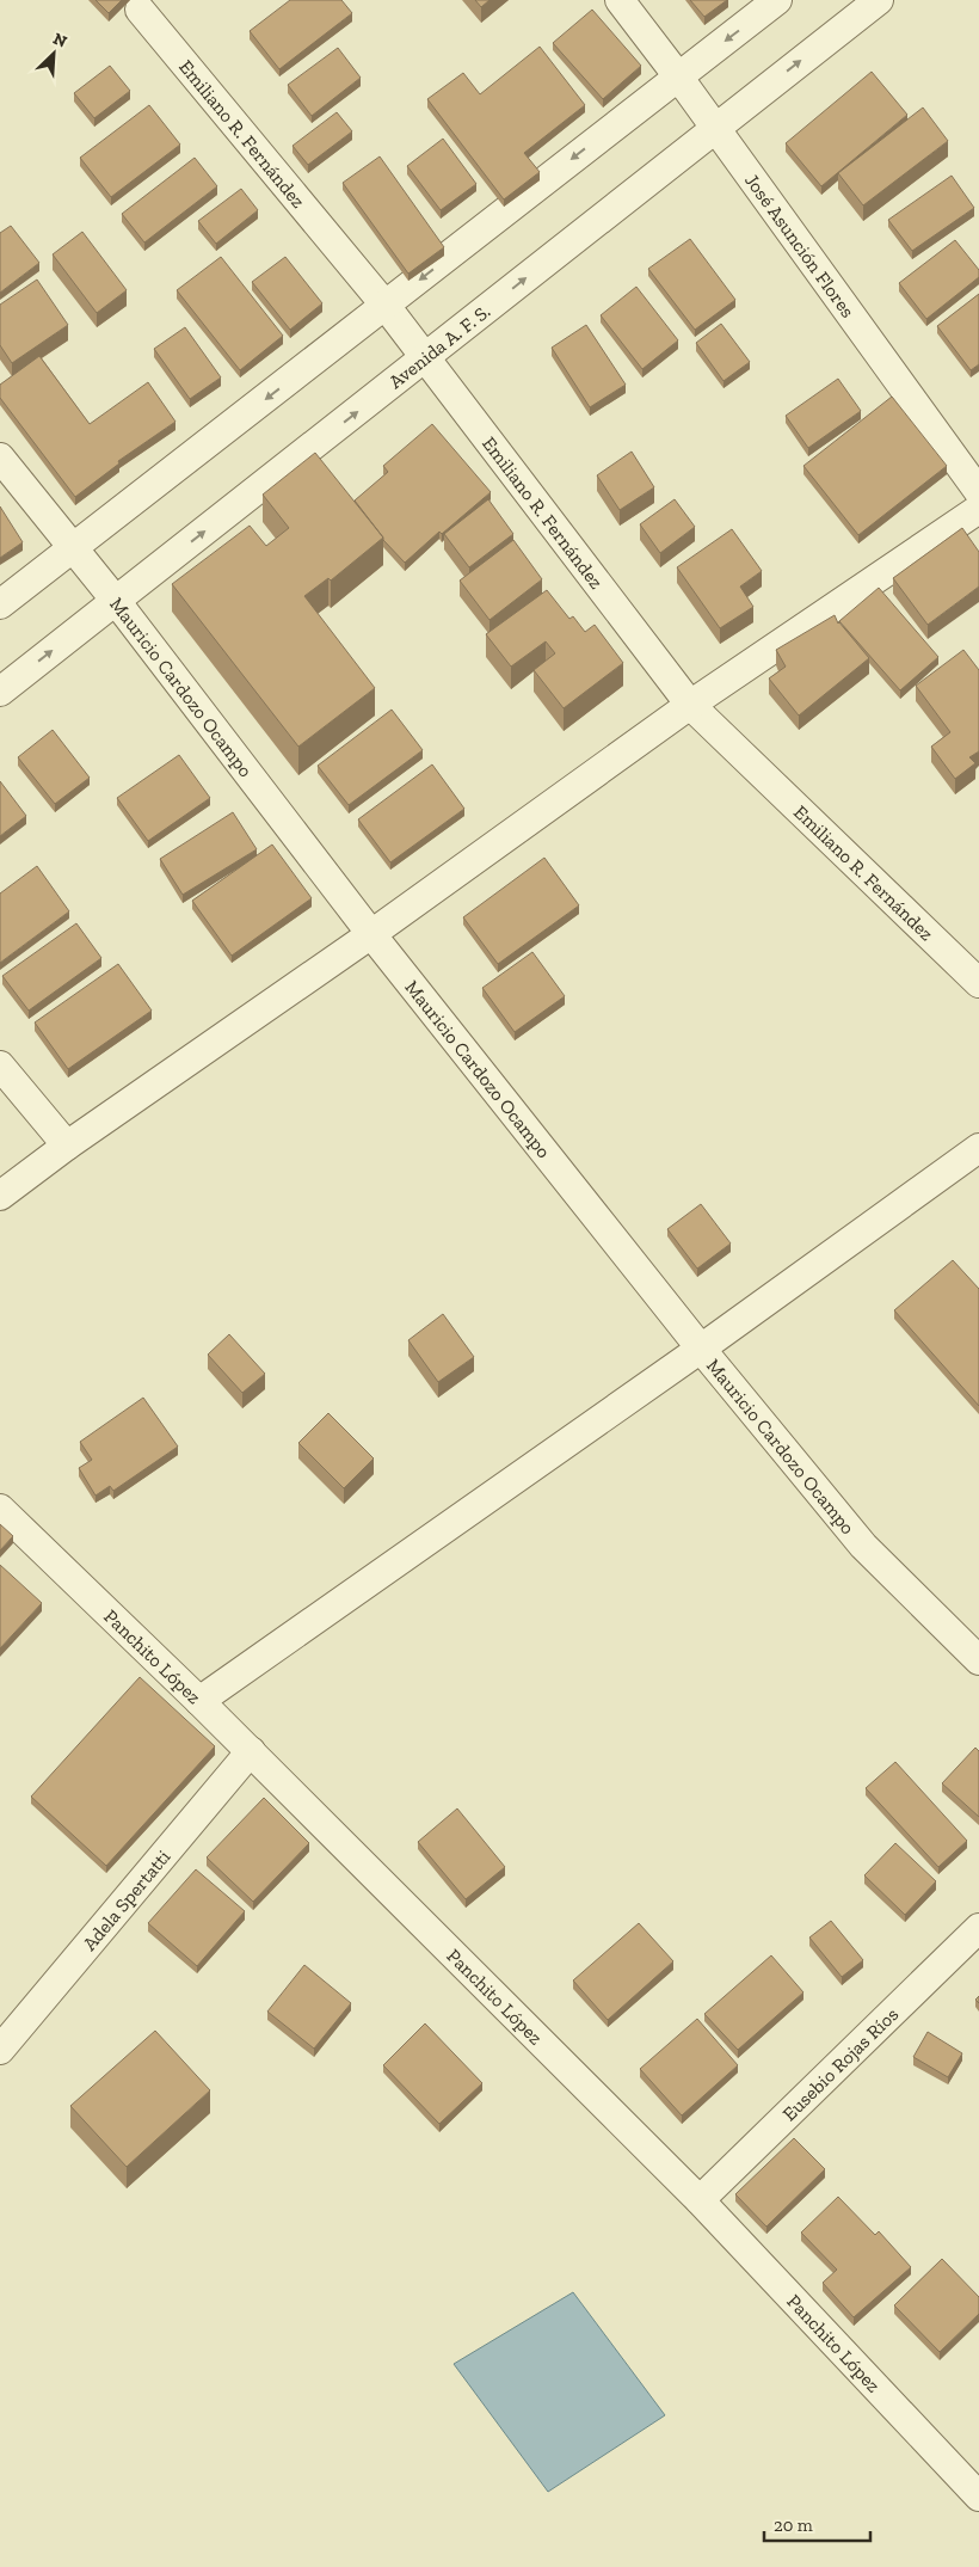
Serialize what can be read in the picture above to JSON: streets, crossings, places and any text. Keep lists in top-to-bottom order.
{
  "streets": {
    "street": [
      "Emiliano R. Fernández",
      "José Asunción Flores",
      "Avenida A. F. S.",
      "Mauricio Cardozo Ocampo",
      "Panchito López",
      "Adela Spertatti",
      "Eusebio Rojas Ríos"
    ]
  },
  "crossings": [
    ["Emiliano R. Fernández", "Avenida A. F. S."],
    ["José Asunción Flores", "Avenida A. F. S."],
    ["Avenida A. F. S.", "Mauricio Cardozo Ocampo"],
    ["Panchito López", "Adela Spertatti"],
    ["Panchito López", "Eusebio Rojas Ríos"]
  ],
  "scale_bar": "20 m",
  "north": "top right"
}
